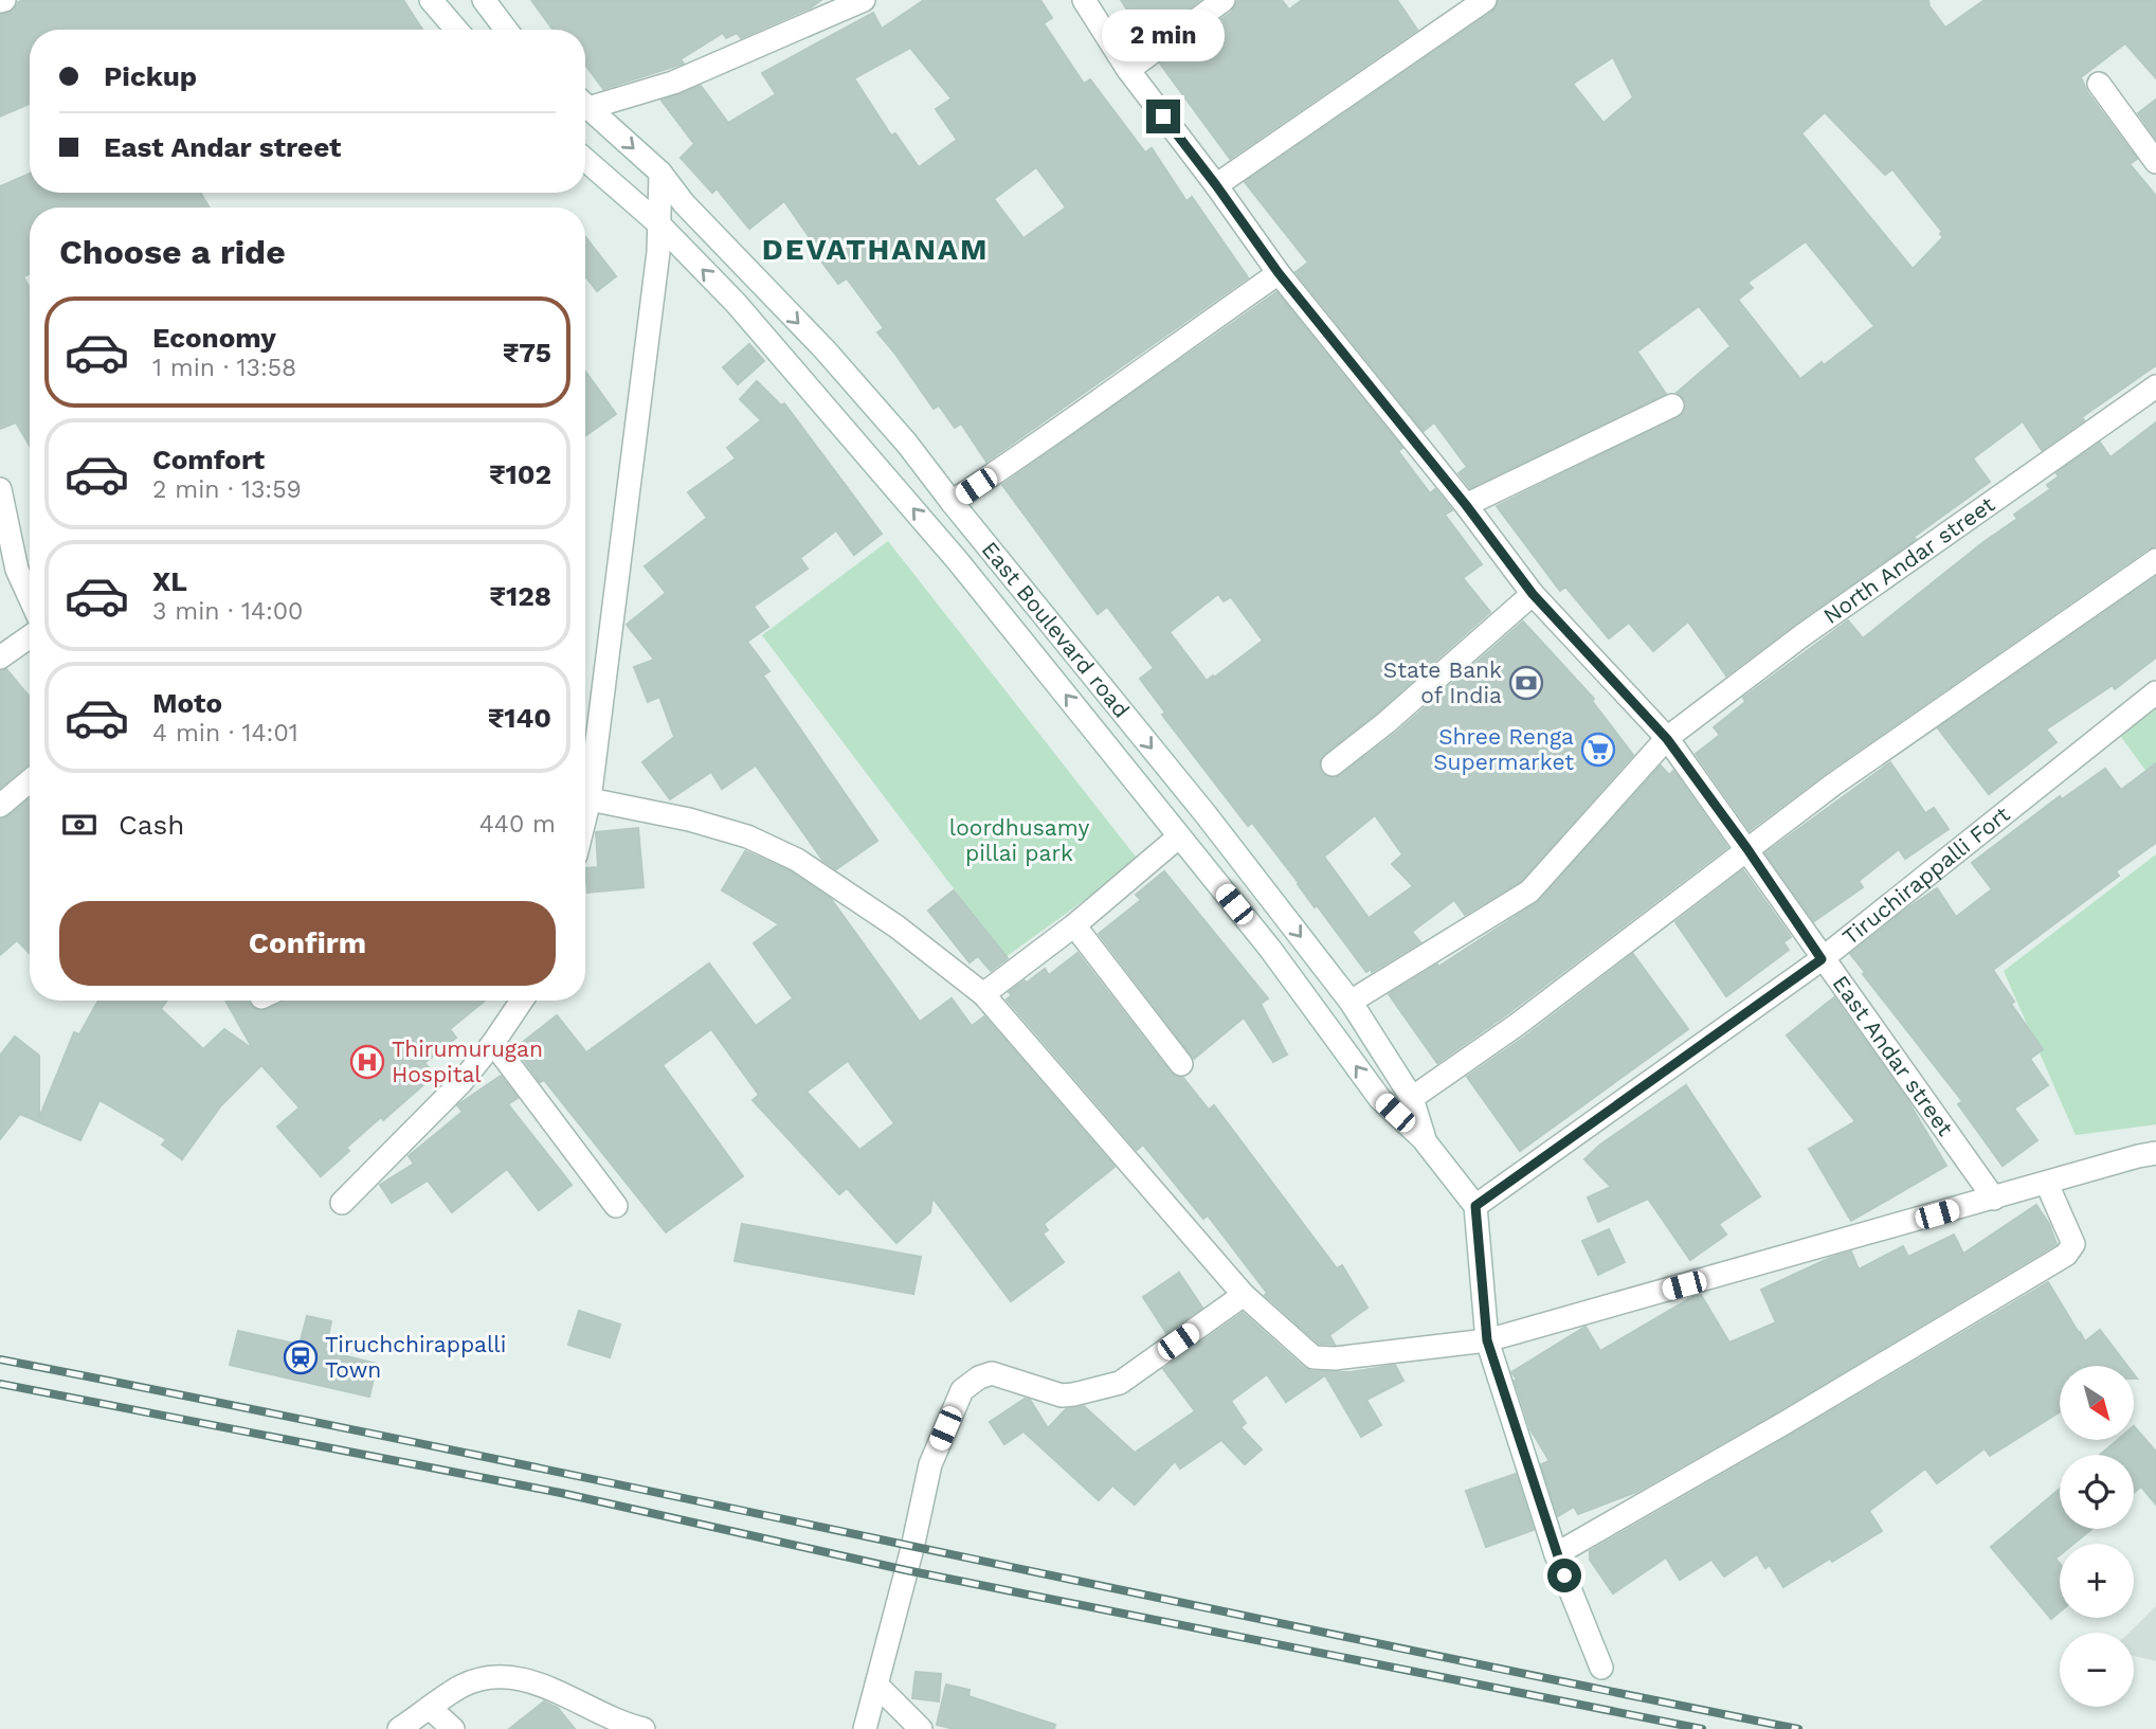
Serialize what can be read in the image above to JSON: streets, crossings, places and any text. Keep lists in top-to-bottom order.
{
  "streets": {
    "street": [
      "North Andar street",
      "East Boulevard road",
      "Tiruchirappalli Fort",
      "East Andar street"
    ]
  },
  "crossings": [
    ["North Andar street", "East Boulevard road"],
    ["North Andar street", "East Andar street"],
    ["East Boulevard road", "Tiruchirappalli Fort"],
    ["Tiruchirappalli Fort", "East Andar street"]
  ],
  "districts": ["DEVATHANAM"],
  "parks": ["loordhusamy pillai park"],
  "places": {
    "bank": ["State Bank of India"],
    "supermarket": ["Shree Renga Supermarket"],
    "hospital": ["Thirumurugan Hospital"],
    "station": ["Tiruchchirappalli Town"]
  },
  "north": "bottom right",
  "page": {
    "bubble": "2 min",
    "banner": ["Pickup", "East Andar street"],
    "heading": "Choose a ride",
    "list": [
      {
        "name": "Economy",
        "note": "1 min · 13:58",
        "value": "₹75"
      },
      {
        "name": "Comfort",
        "note": "2 min · 13:59",
        "value": "₹102"
      },
      {
        "name": "XL",
        "note": "3 min · 14:00",
        "value": "₹128"
      },
      {
        "name": "Moto",
        "note": "4 min · 14:01",
        "value": "₹140"
      }
    ],
    "pay": ["Cash", "440 m"],
    "buttons": "Confirm",
    "map_buttons": ["+", "−"]
  }
}
